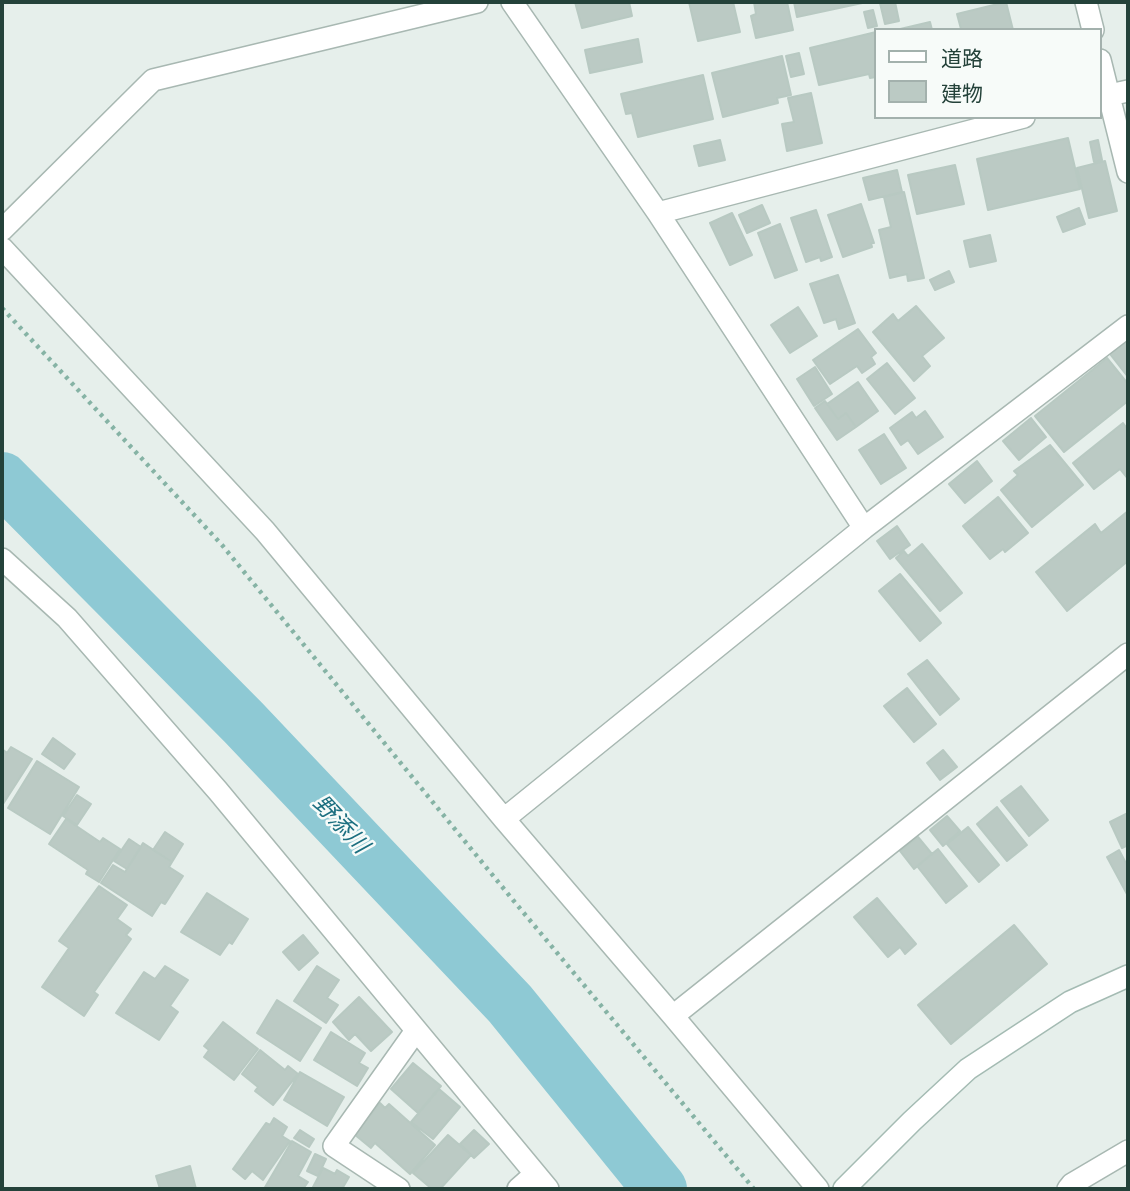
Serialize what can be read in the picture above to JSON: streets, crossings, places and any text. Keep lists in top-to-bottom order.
{
  "water": ["野添川"],
  "legend": ["道路", "建物"]
}
